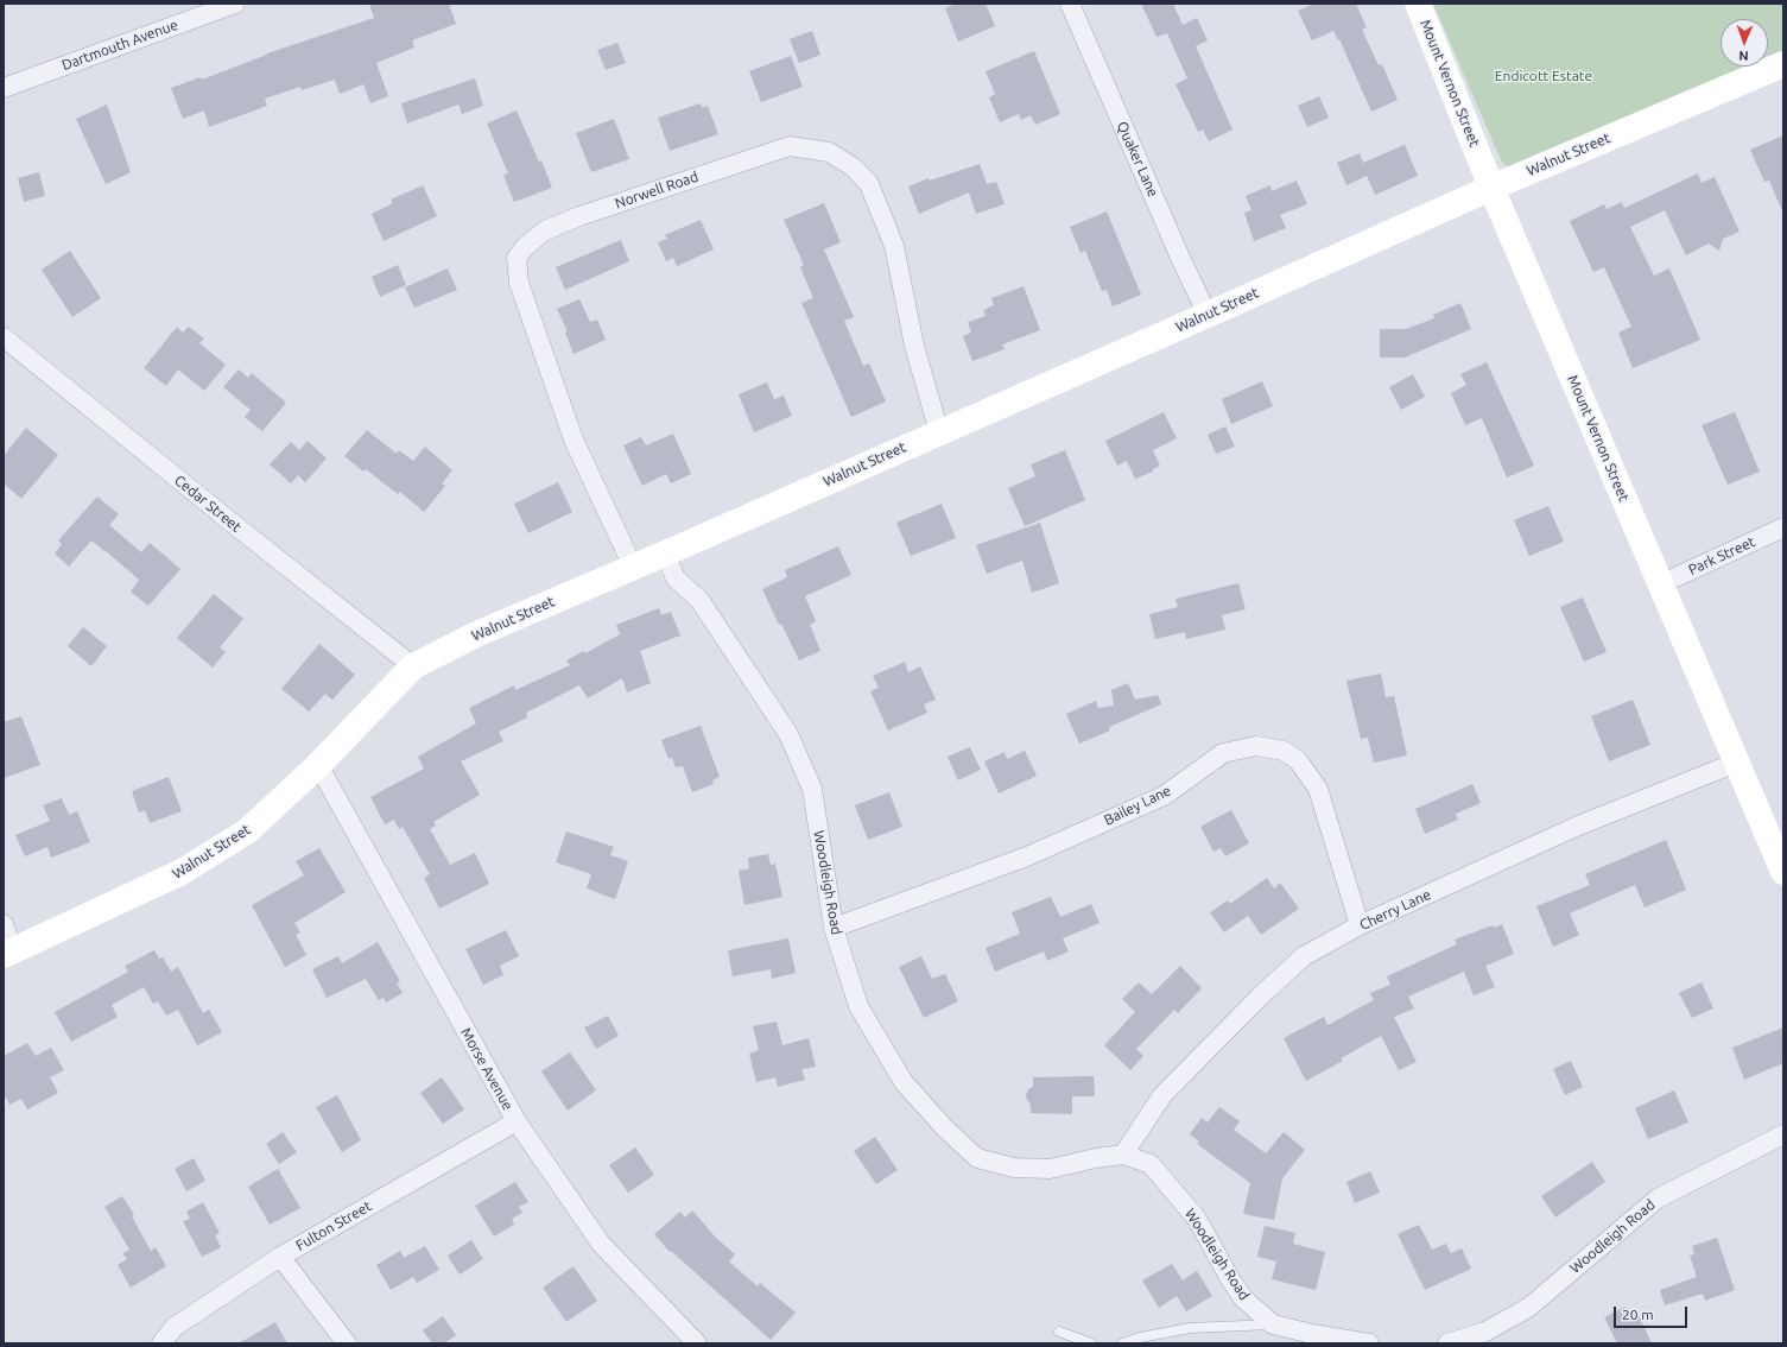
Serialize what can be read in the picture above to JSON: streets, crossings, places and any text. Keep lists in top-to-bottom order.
{
  "streets": {
    "street": [
      "Dartmouth Avenue",
      "Mount Vernon Street",
      "Walnut Street",
      "Quaker Lane",
      "Norwell Road",
      "Cedar Street",
      "Park Street",
      "Bailey Lane",
      "Woodleigh Road",
      "Cherry Lane",
      "Morse Avenue",
      "Fulton Street"
    ]
  },
  "crossings": [
    ["Mount Vernon Street", "Walnut Street"],
    ["Mount Vernon Street", "Park Street"],
    ["Mount Vernon Street", "Cherry Lane"],
    ["Walnut Street", "Quaker Lane"],
    ["Walnut Street", "Norwell Road"],
    ["Walnut Street", "Cedar Street"],
    ["Walnut Street", "Woodleigh Road"],
    ["Walnut Street", "Morse Avenue"],
    ["Bailey Lane", "Woodleigh Road"],
    ["Bailey Lane", "Cherry Lane"],
    ["Woodleigh Road", "Cherry Lane"],
    ["Morse Avenue", "Fulton Street"]
  ],
  "parks": ["Endicott Estate"],
  "scale_bar": "20 m",
  "north": "bottom"
}
